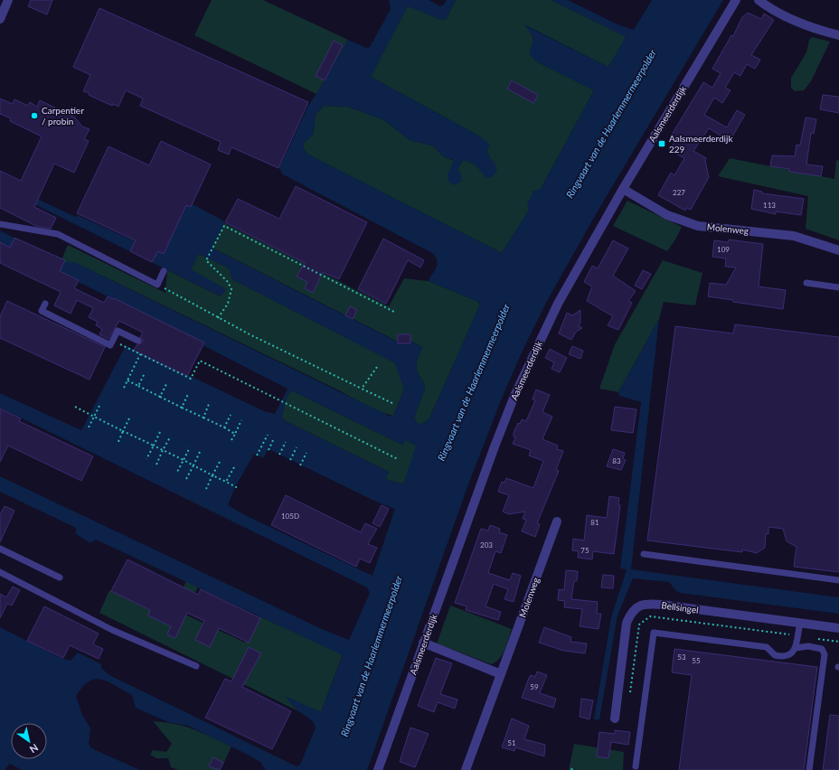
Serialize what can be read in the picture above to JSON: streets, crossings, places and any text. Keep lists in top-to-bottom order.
{
  "streets": {
    "street": ["Aalsmeerderdijk", "Molenweg", "Bellsingel"]
  },
  "crossings": [
    ["Aalsmeerderdijk", "Molenweg"]
  ],
  "water": ["Ringvaart van de Haarlemmermeerpolder"],
  "places": {
    "other": ["Carpentier / probin"],
    "transit": ["Aalsmeerderdijk 229"]
  },
  "house_numbers": [
    "227",
    "113",
    "109",
    "83",
    "105D",
    "81",
    "203",
    "75",
    "53",
    "55",
    "59",
    "51"
  ],
  "north": "bottom right"
}
